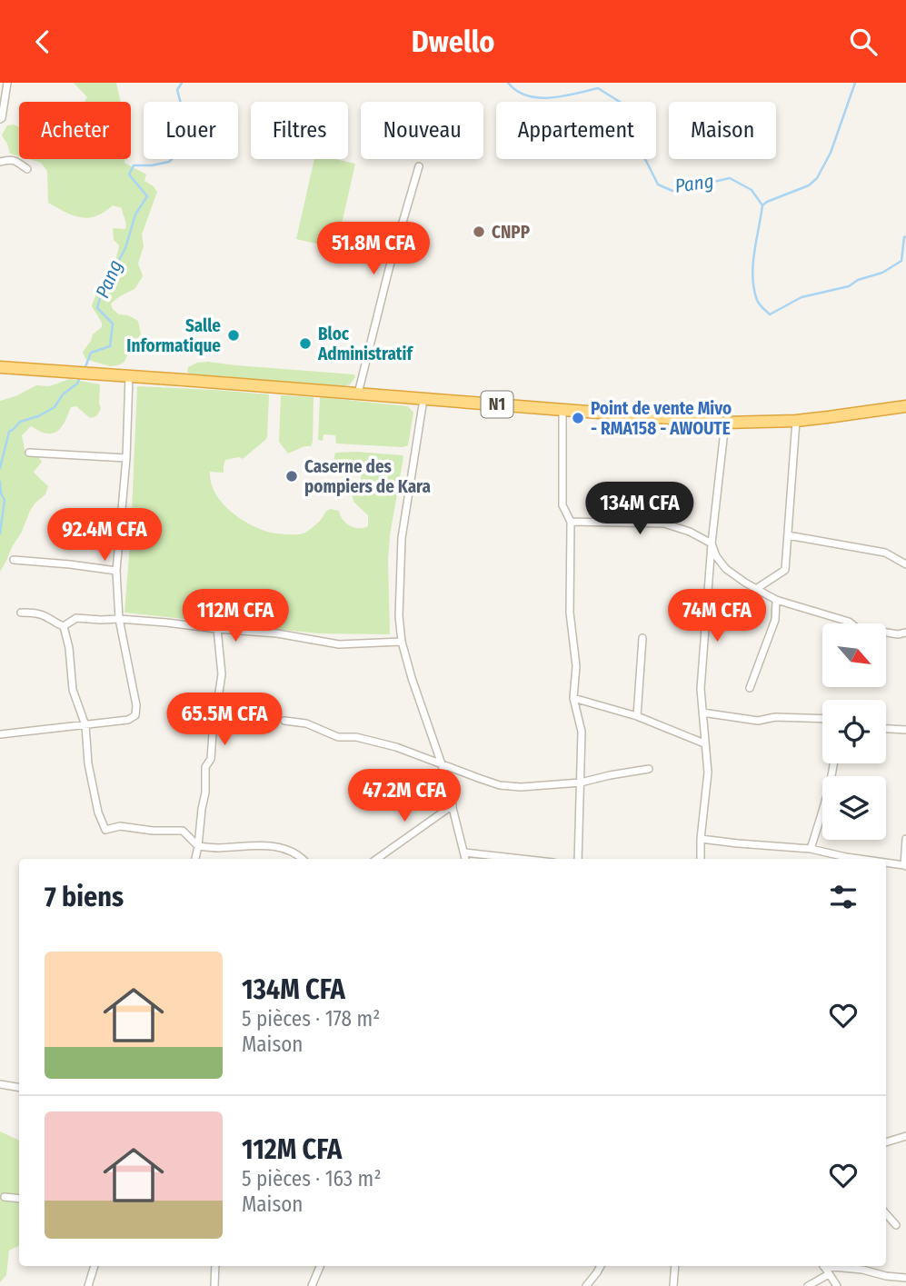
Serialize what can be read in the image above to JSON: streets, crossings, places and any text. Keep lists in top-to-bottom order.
{
  "streets": {
    "highway": ["N1"]
  },
  "water": ["Pang"],
  "places": [
    "CNPP",
    "Salle Informatique",
    "Bloc Administratif",
    "Point de vente Mivo - RMA158 - AWOUTE",
    "Caserne des pompiers de Kara"
  ],
  "north": "bottom right",
  "page": {
    "header": "Dwello",
    "chip": [
      "Acheter",
      "Louer",
      "Filtres",
      "Nouveau",
      "Appartement",
      "Maison"
    ],
    "price": [
      "51.8M CFA",
      "134M CFA",
      "92.4M CFA",
      "112M CFA",
      "74M CFA",
      "65.5M CFA",
      "47.2M CFA"
    ],
    "heading": "7 biens",
    "list": [
      {
        "name": "134M CFA",
        "note": "5 pièces · 178 m² · Maison"
      },
      {
        "name": "112M CFA",
        "note": "5 pièces · 163 m² · Maison"
      }
    ]
  }
}
